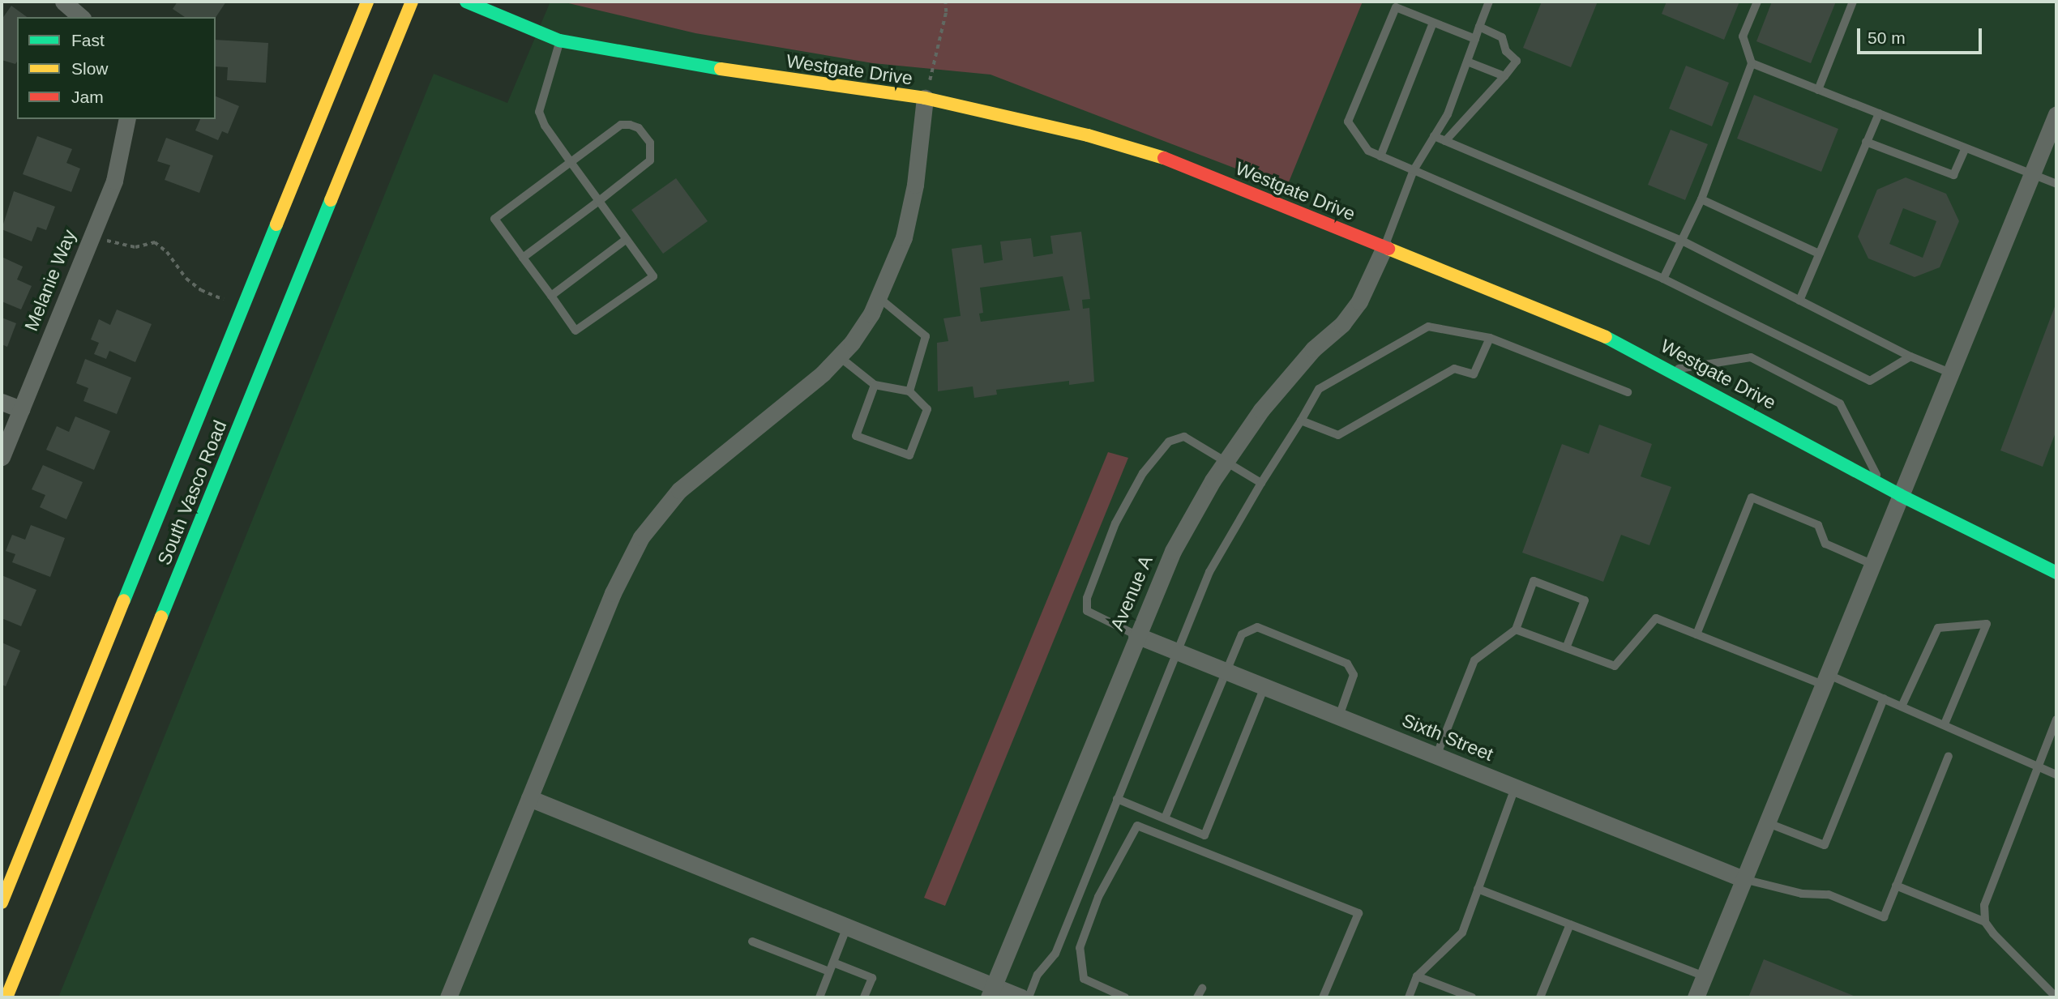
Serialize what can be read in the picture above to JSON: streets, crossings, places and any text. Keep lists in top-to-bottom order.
{
  "streets": {
    "main road": ["Westgate Drive", "South Vasco Road"],
    "street": ["Melanie Way", "Avenue A", "Sixth Street"]
  },
  "crossings": [
    ["Westgate Drive", "Avenue A"],
    ["Avenue A", "Sixth Street"]
  ],
  "legend": ["Fast", "Slow", "Jam"],
  "scale_bar": "50 m"
}
